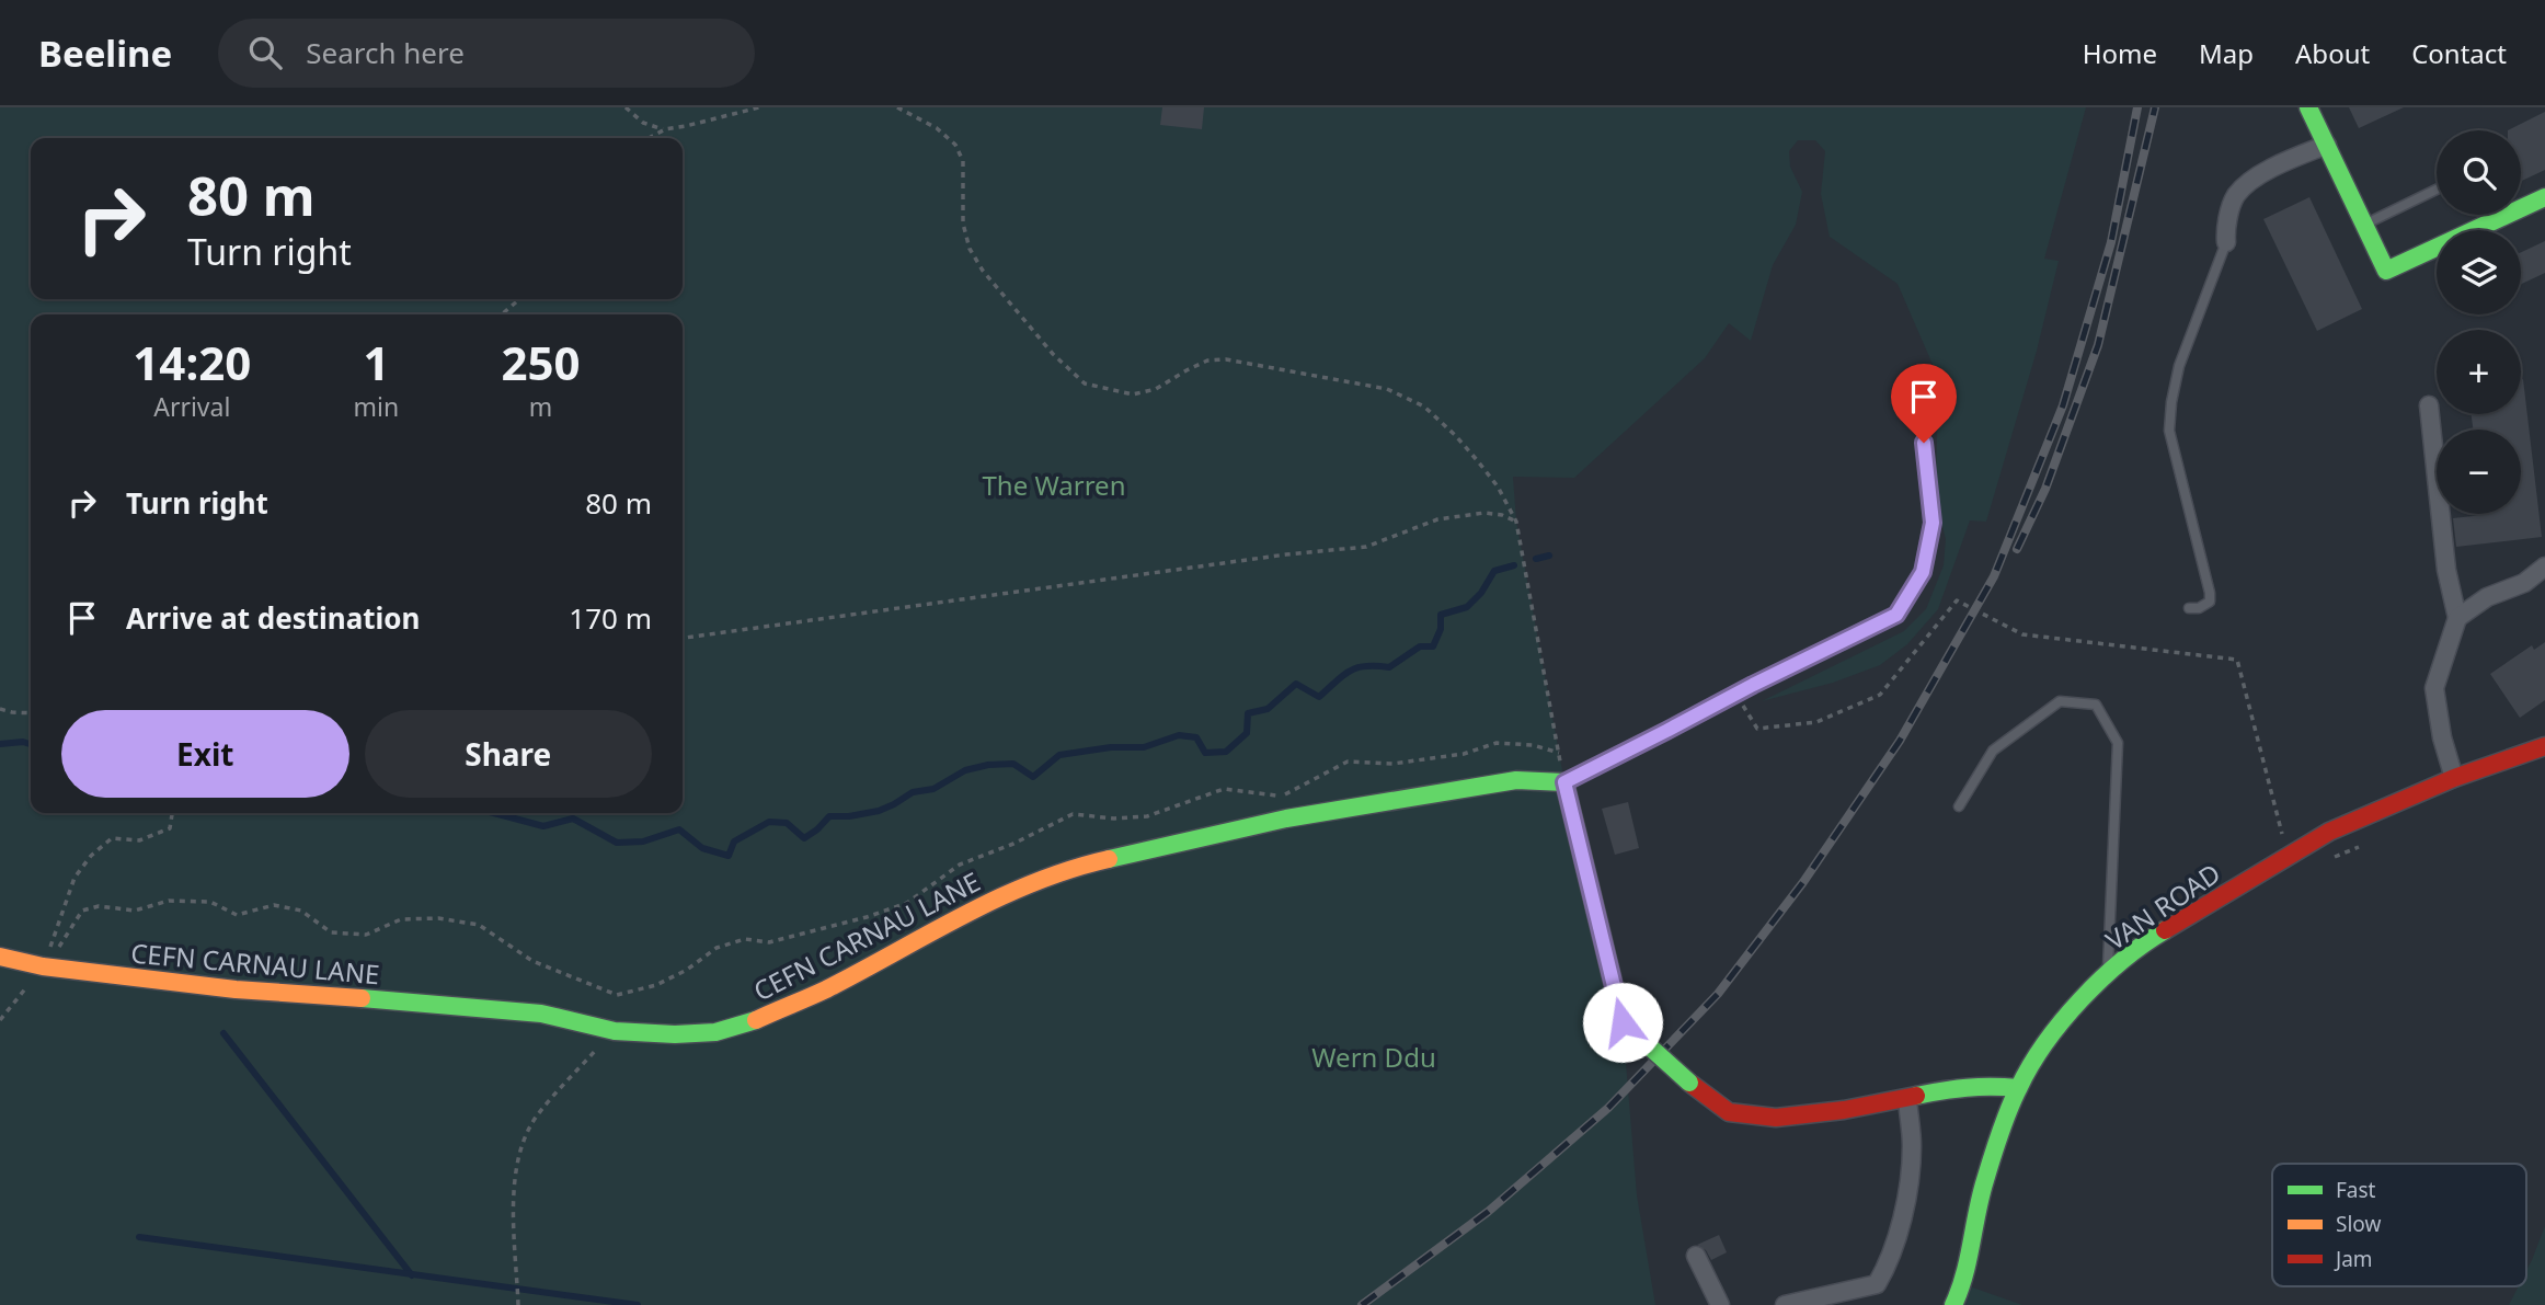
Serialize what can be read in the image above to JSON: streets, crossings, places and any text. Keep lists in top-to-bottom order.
{
  "streets": {
    "street": ["VAN ROAD", "CEFN CARNAU LANE"]
  },
  "parks": ["The Warren", "Wern Ddu"],
  "legend": ["Fast", "Slow", "Jam"],
  "page": {
    "header": "Beeline",
    "search": "Search here",
    "nav": [
      "Home",
      "Map",
      "About",
      "Contact"
    ],
    "map_buttons": ["+", "−"],
    "turn": ["80 m", "Turn right"],
    "eta": [
      "14:20",
      "Arrival",
      "1",
      "min",
      "250",
      "m"
    ],
    "list": [
      {
        "name": "Turn right",
        "value": "80 m"
      },
      {
        "name": "Arrive at destination",
        "value": "170 m"
      }
    ],
    "buttons": ["Exit", "Share"]
  }
}
